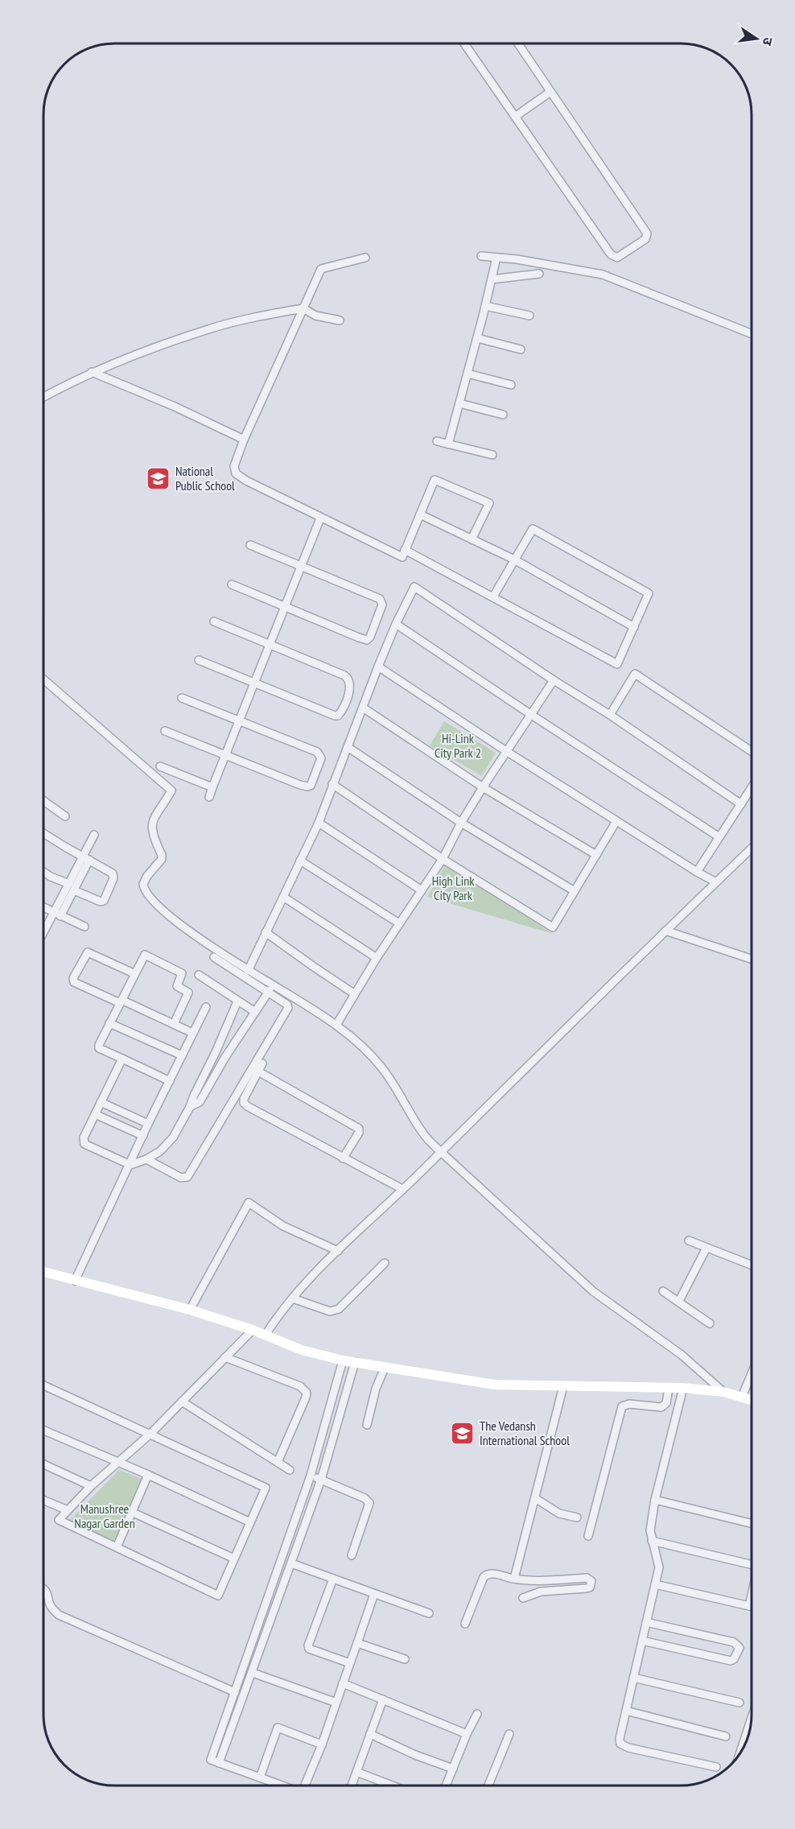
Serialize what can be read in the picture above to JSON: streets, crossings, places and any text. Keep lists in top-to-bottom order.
{
  "parks": ["Hi-Link City Park 2", "High Link City Park", "Manushree Nagar Garden"],
  "places": {
    "school or university": ["National Public School", "The Vedansh International School"]
  },
  "north": "right"
}
